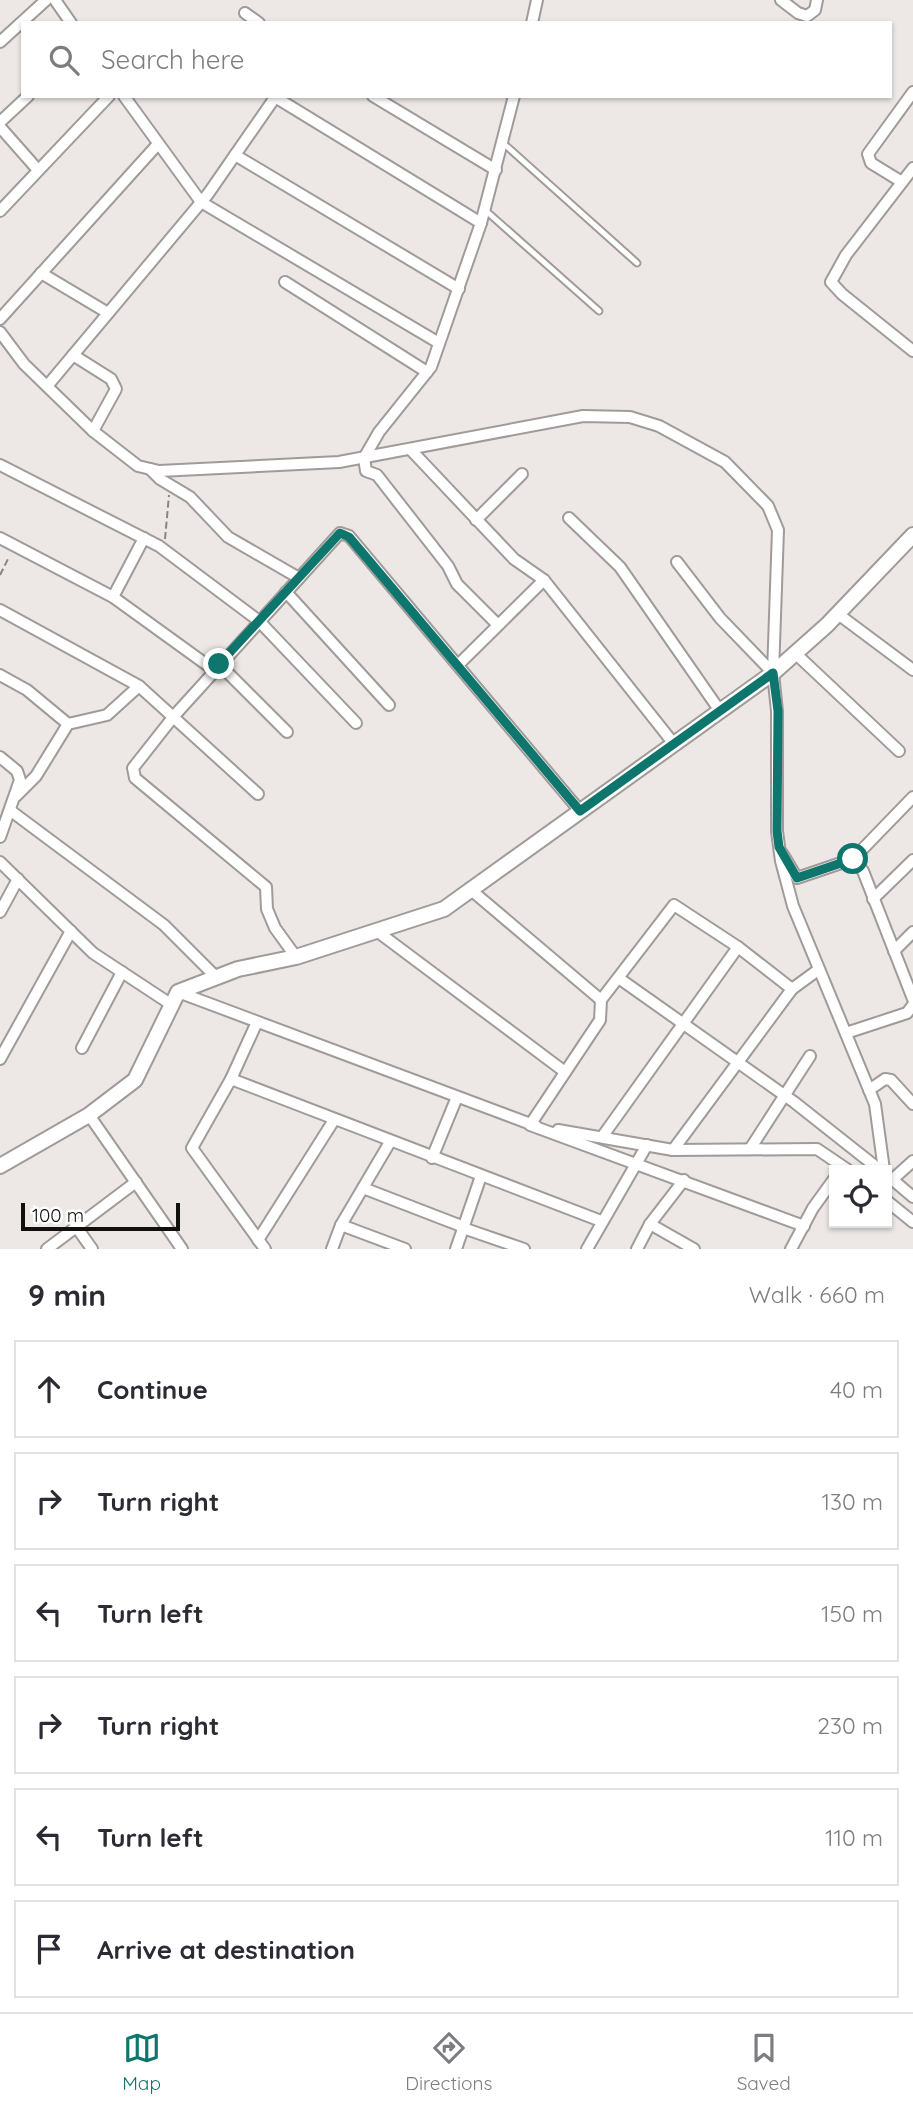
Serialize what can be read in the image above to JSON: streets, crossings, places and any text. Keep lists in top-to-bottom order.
{
  "scale_bar": "100 m",
  "page": {
    "search": "Search here",
    "scale": "100 m",
    "heading": ["9 min", "Walk · 660 m"],
    "list": [
      ["Continue", "40 m"],
      ["Turn right", "130 m"],
      ["Turn left", "150 m"],
      ["Turn right", "230 m"],
      ["Turn left", "110 m"],
      "Arrive at destination"
    ],
    "nav": ["Map", "Directions", "Saved"]
  }
}
